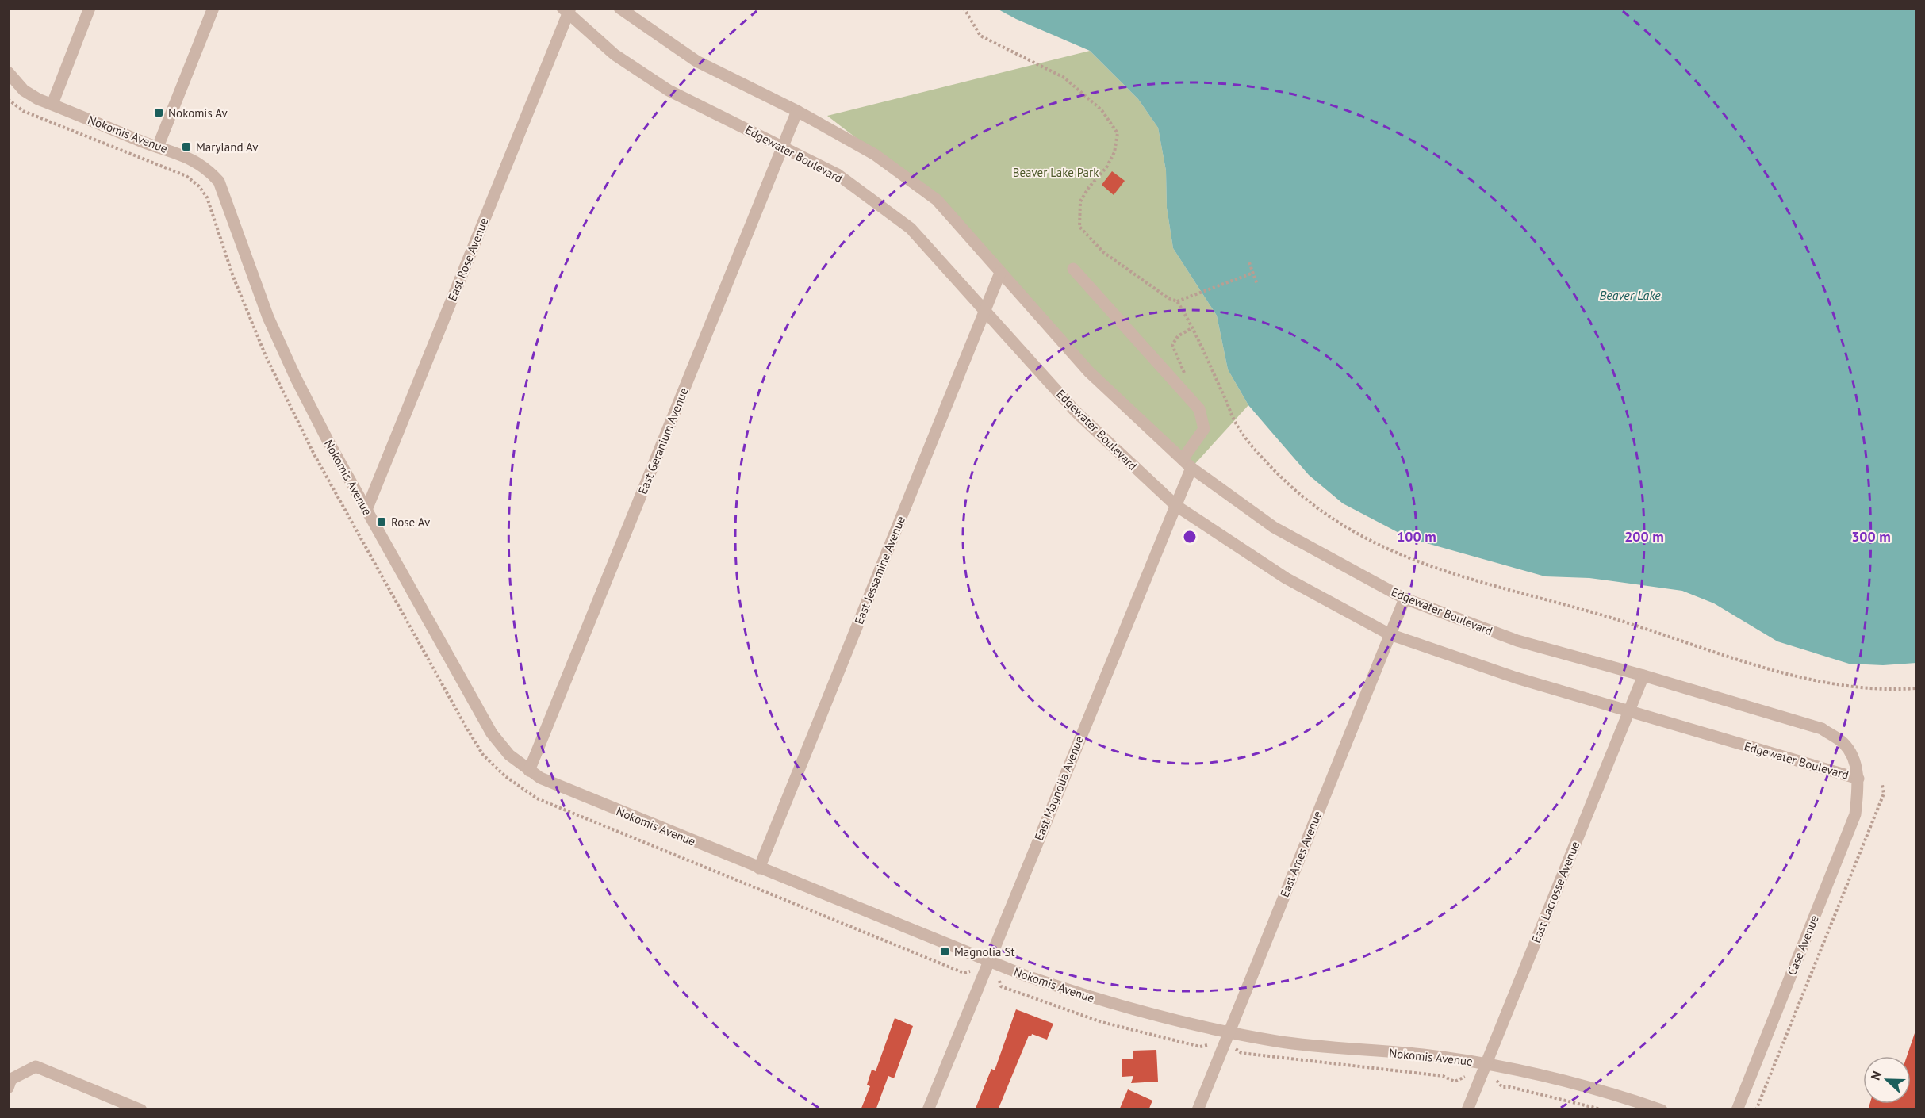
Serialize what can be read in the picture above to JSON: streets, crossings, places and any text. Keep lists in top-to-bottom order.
{
  "streets": {
    "street": [
      "Nokomis Avenue",
      "Edgewater Boulevard",
      "East Rose Avenue",
      "East Geranium Avenue",
      "East Jessamine Avenue",
      "East Magnolia Avenue",
      "East Ames Avenue",
      "East Lacrosse Avenue",
      "Case Avenue"
    ]
  },
  "crossings": [
    ["Nokomis Avenue", "East Rose Avenue"],
    ["Nokomis Avenue", "East Geranium Avenue"],
    ["Nokomis Avenue", "East Jessamine Avenue"],
    ["Nokomis Avenue", "East Magnolia Avenue"],
    ["Nokomis Avenue", "East Ames Avenue"],
    ["Nokomis Avenue", "East Lacrosse Avenue"],
    ["Edgewater Boulevard", "East Rose Avenue"],
    ["Edgewater Boulevard", "East Geranium Avenue"],
    ["Edgewater Boulevard", "East Jessamine Avenue"],
    ["Edgewater Boulevard", "East Magnolia Avenue"],
    ["Edgewater Boulevard", "East Ames Avenue"],
    ["Edgewater Boulevard", "East Lacrosse Avenue"],
    ["Edgewater Boulevard", "Case Avenue"]
  ],
  "water": ["Beaver Lake"],
  "parks": ["Beaver Lake Park"],
  "places": {
    "transit": [
      "Nokomis Av",
      "Maryland Av",
      "Rose Av",
      "Magnolia St"
    ]
  },
  "north": "left",
  "rings": ["100 m", "200 m", "300 m"]
}
